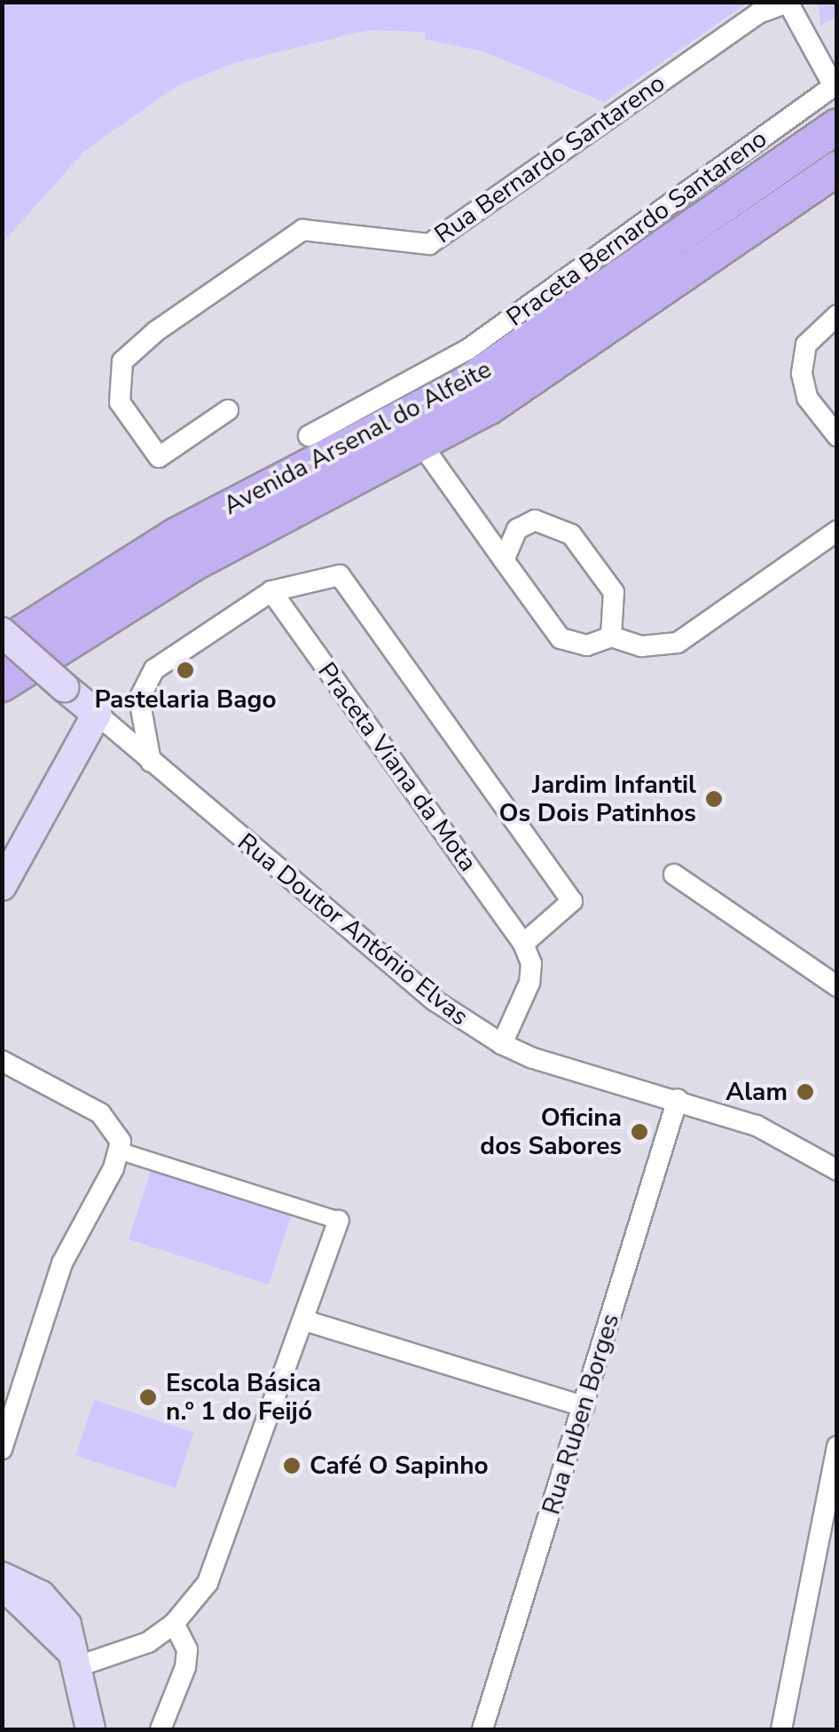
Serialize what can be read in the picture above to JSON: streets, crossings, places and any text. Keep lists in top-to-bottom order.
{
  "streets": {
    "main road": ["Avenida Arsenal do Alfeite"],
    "street": [
      "Rua Bernardo Santareno",
      "Praceta Bernardo Santareno",
      "Praceta Viana da Mota",
      "Rua Doutor António Elvas",
      "Rua Ruben Borges"
    ]
  },
  "crossings": [
    ["Rua Bernardo Santareno", "Praceta Bernardo Santareno"],
    ["Praceta Viana da Mota", "Rua Doutor António Elvas"],
    ["Rua Doutor António Elvas", "Rua Ruben Borges"]
  ],
  "places": [
    "Pastelaria Bago",
    "Jardim Infantil Os Dois Patinhos",
    "Alam",
    "Oficina dos Sabores",
    "Escola Básica n.º 1 do Feijó",
    "Café O Sapinho"
  ]
}
